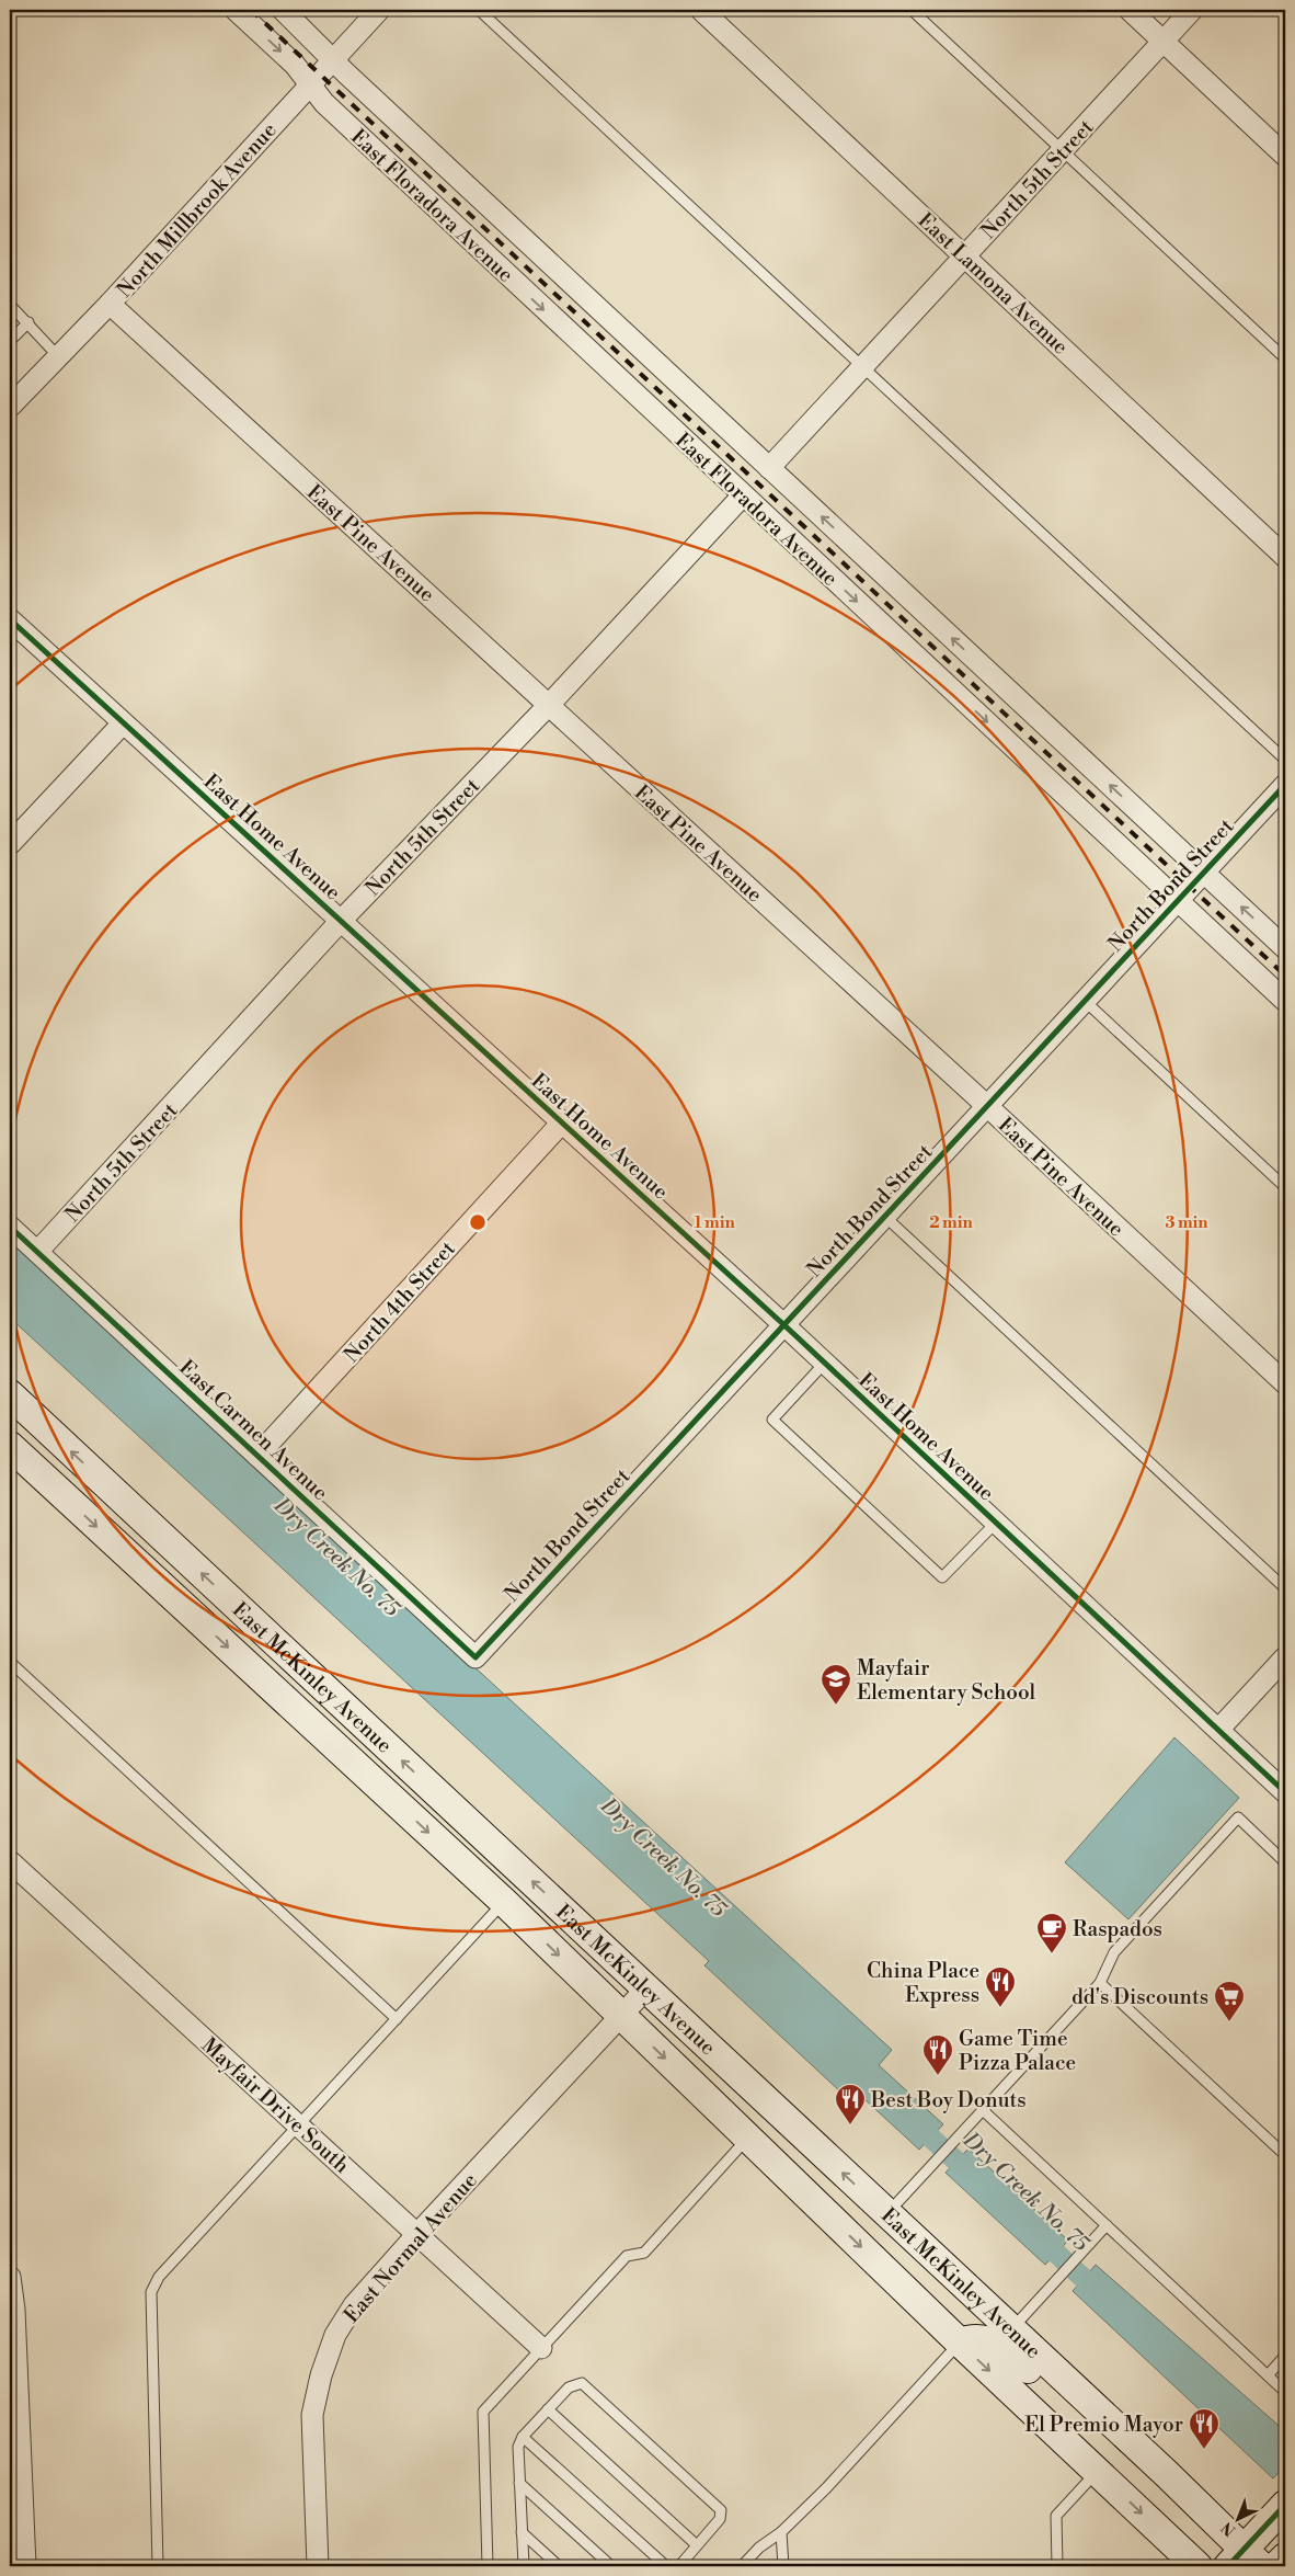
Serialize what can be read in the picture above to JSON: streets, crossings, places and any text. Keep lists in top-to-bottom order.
{
  "streets": {
    "main road": ["East McKinley Avenue"],
    "street": [
      "North 5th Street",
      "East Floradora Avenue",
      "North Millbrook Avenue",
      "East Lamona Avenue",
      "East Pine Avenue",
      "East Home Avenue",
      "North Bond Street",
      "North 4th Street",
      "East Carmen Avenue",
      "Mayfair Drive South",
      "East Normal Avenue"
    ]
  },
  "crossings": [
    ["North 5th Street", "East Floradora Avenue"],
    ["North 5th Street", "East Lamona Avenue"],
    ["North 5th Street", "East Pine Avenue"],
    ["North 5th Street", "East Home Avenue"],
    ["North 5th Street", "East Carmen Avenue"],
    ["East Floradora Avenue", "North Millbrook Avenue"],
    ["East Floradora Avenue", "North Bond Street"],
    ["North Millbrook Avenue", "East Pine Avenue"],
    ["East Pine Avenue", "North Bond Street"],
    ["East Home Avenue", "North Bond Street"],
    ["East Home Avenue", "North 4th Street"],
    ["North Bond Street", "East Carmen Avenue"],
    ["North 4th Street", "East Carmen Avenue"],
    ["East McKinley Avenue", "East Normal Avenue"],
    ["Mayfair Drive South", "East Normal Avenue"]
  ],
  "water": ["Dry Creek No. 75"],
  "places": {
    "school or university": ["Mayfair Elementary School"],
    "cafe": ["Raspados"],
    "restaurant": [
      "China Place Express",
      "Game Time Pizza Palace",
      "Best Boy Donuts",
      "El Premio Mayor"
    ],
    "supermarket": ["dd's Discounts"]
  },
  "north": "bottom left",
  "rings": ["1 min", "2 min", "3 min"]
}
